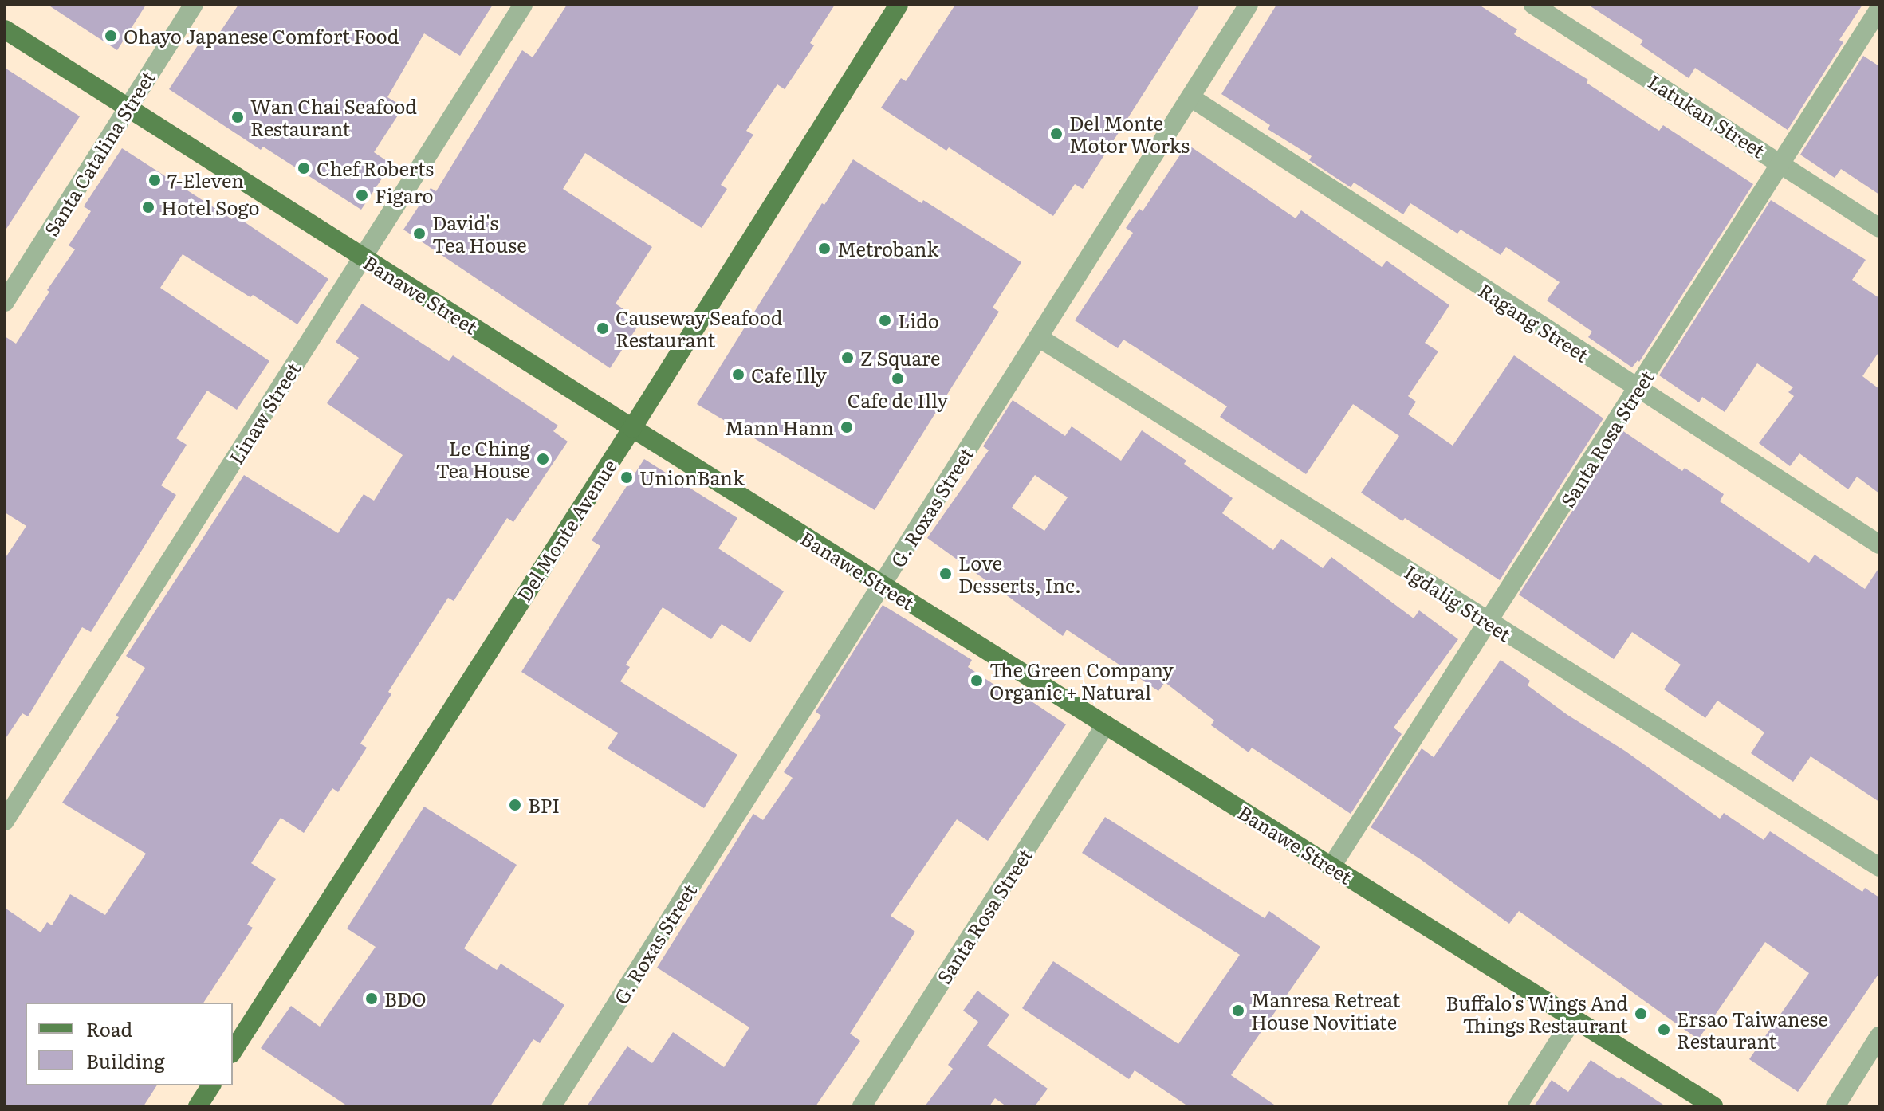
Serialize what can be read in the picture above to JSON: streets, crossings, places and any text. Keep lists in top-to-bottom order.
{
  "streets": {
    "main road": ["Banawe Street", "Del Monte Avenue"],
    "street": [
      "Latukan Street",
      "Santa Catalina Street",
      "Ragang Street",
      "Linaw Street",
      "Santa Rosa Street",
      "G. Roxas Street",
      "Igdalig Street"
    ]
  },
  "crossings": [
    ["Latukan Street", "Santa Rosa Street"],
    ["Santa Catalina Street", "Banawe Street"],
    ["Banawe Street", "Linaw Street"],
    ["Banawe Street", "Santa Rosa Street"],
    ["Banawe Street", "G. Roxas Street"],
    ["Banawe Street", "Del Monte Avenue"],
    ["Ragang Street", "Santa Rosa Street"],
    ["Ragang Street", "G. Roxas Street"],
    ["Santa Rosa Street", "Igdalig Street"],
    ["G. Roxas Street", "Igdalig Street"]
  ],
  "places": [
    "Ohayo Japanese Comfort Food",
    "Wan Chai Seafood Restaurant",
    "Del Monte Motor Works",
    "Chef Roberts",
    "7-Eleven",
    "Figaro",
    "Hotel Sogo",
    "David's Tea House",
    "Metrobank",
    "Lido",
    "Causeway Seafood Restaurant",
    "Z Square",
    "Cafe Illy",
    "Cafe de Illy",
    "Mann Hann",
    "Le Ching Tea House",
    "UnionBank",
    "Love Desserts, Inc.",
    "The Green Company Organic + Natural",
    "BPI",
    "BDO",
    "Manresa Retreat House Novitiate",
    "Buffalo's Wings And Things Restaurant",
    "Ersao Taiwanese Restaurant"
  ],
  "legend": ["Road", "Building"]
}
